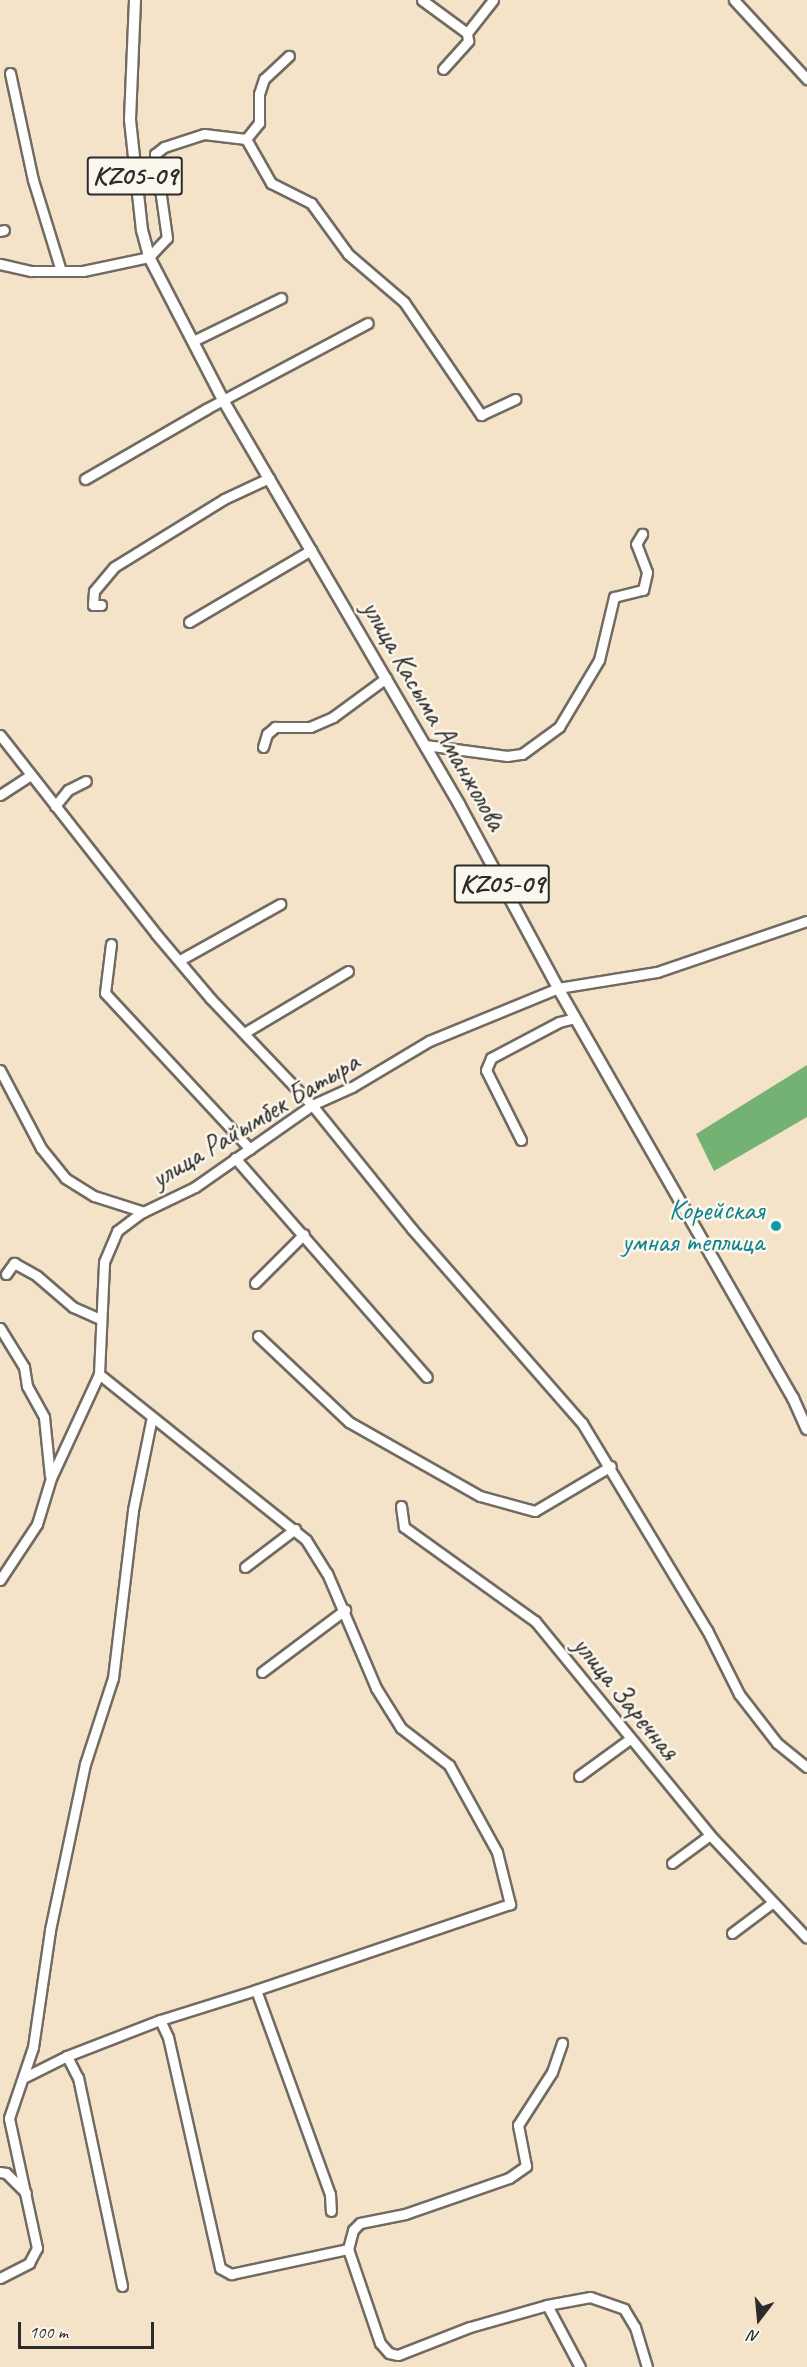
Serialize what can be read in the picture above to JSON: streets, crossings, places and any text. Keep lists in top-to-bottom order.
{
  "streets": {
    "main road": ["KZ05-09", "улица Касыма Аманжолова"],
    "street": ["улица Райымбек Батыра", "улица Заречная"]
  },
  "crossings": [
    ["KZ05-09", "улица Касыма Аманжолова"],
    ["улица Касыма Аманжолова", "улица Райымбек Батыра"]
  ],
  "places": ["Корейская умная теплица"],
  "scale_bar": "100 m",
  "north": "bottom"
}
